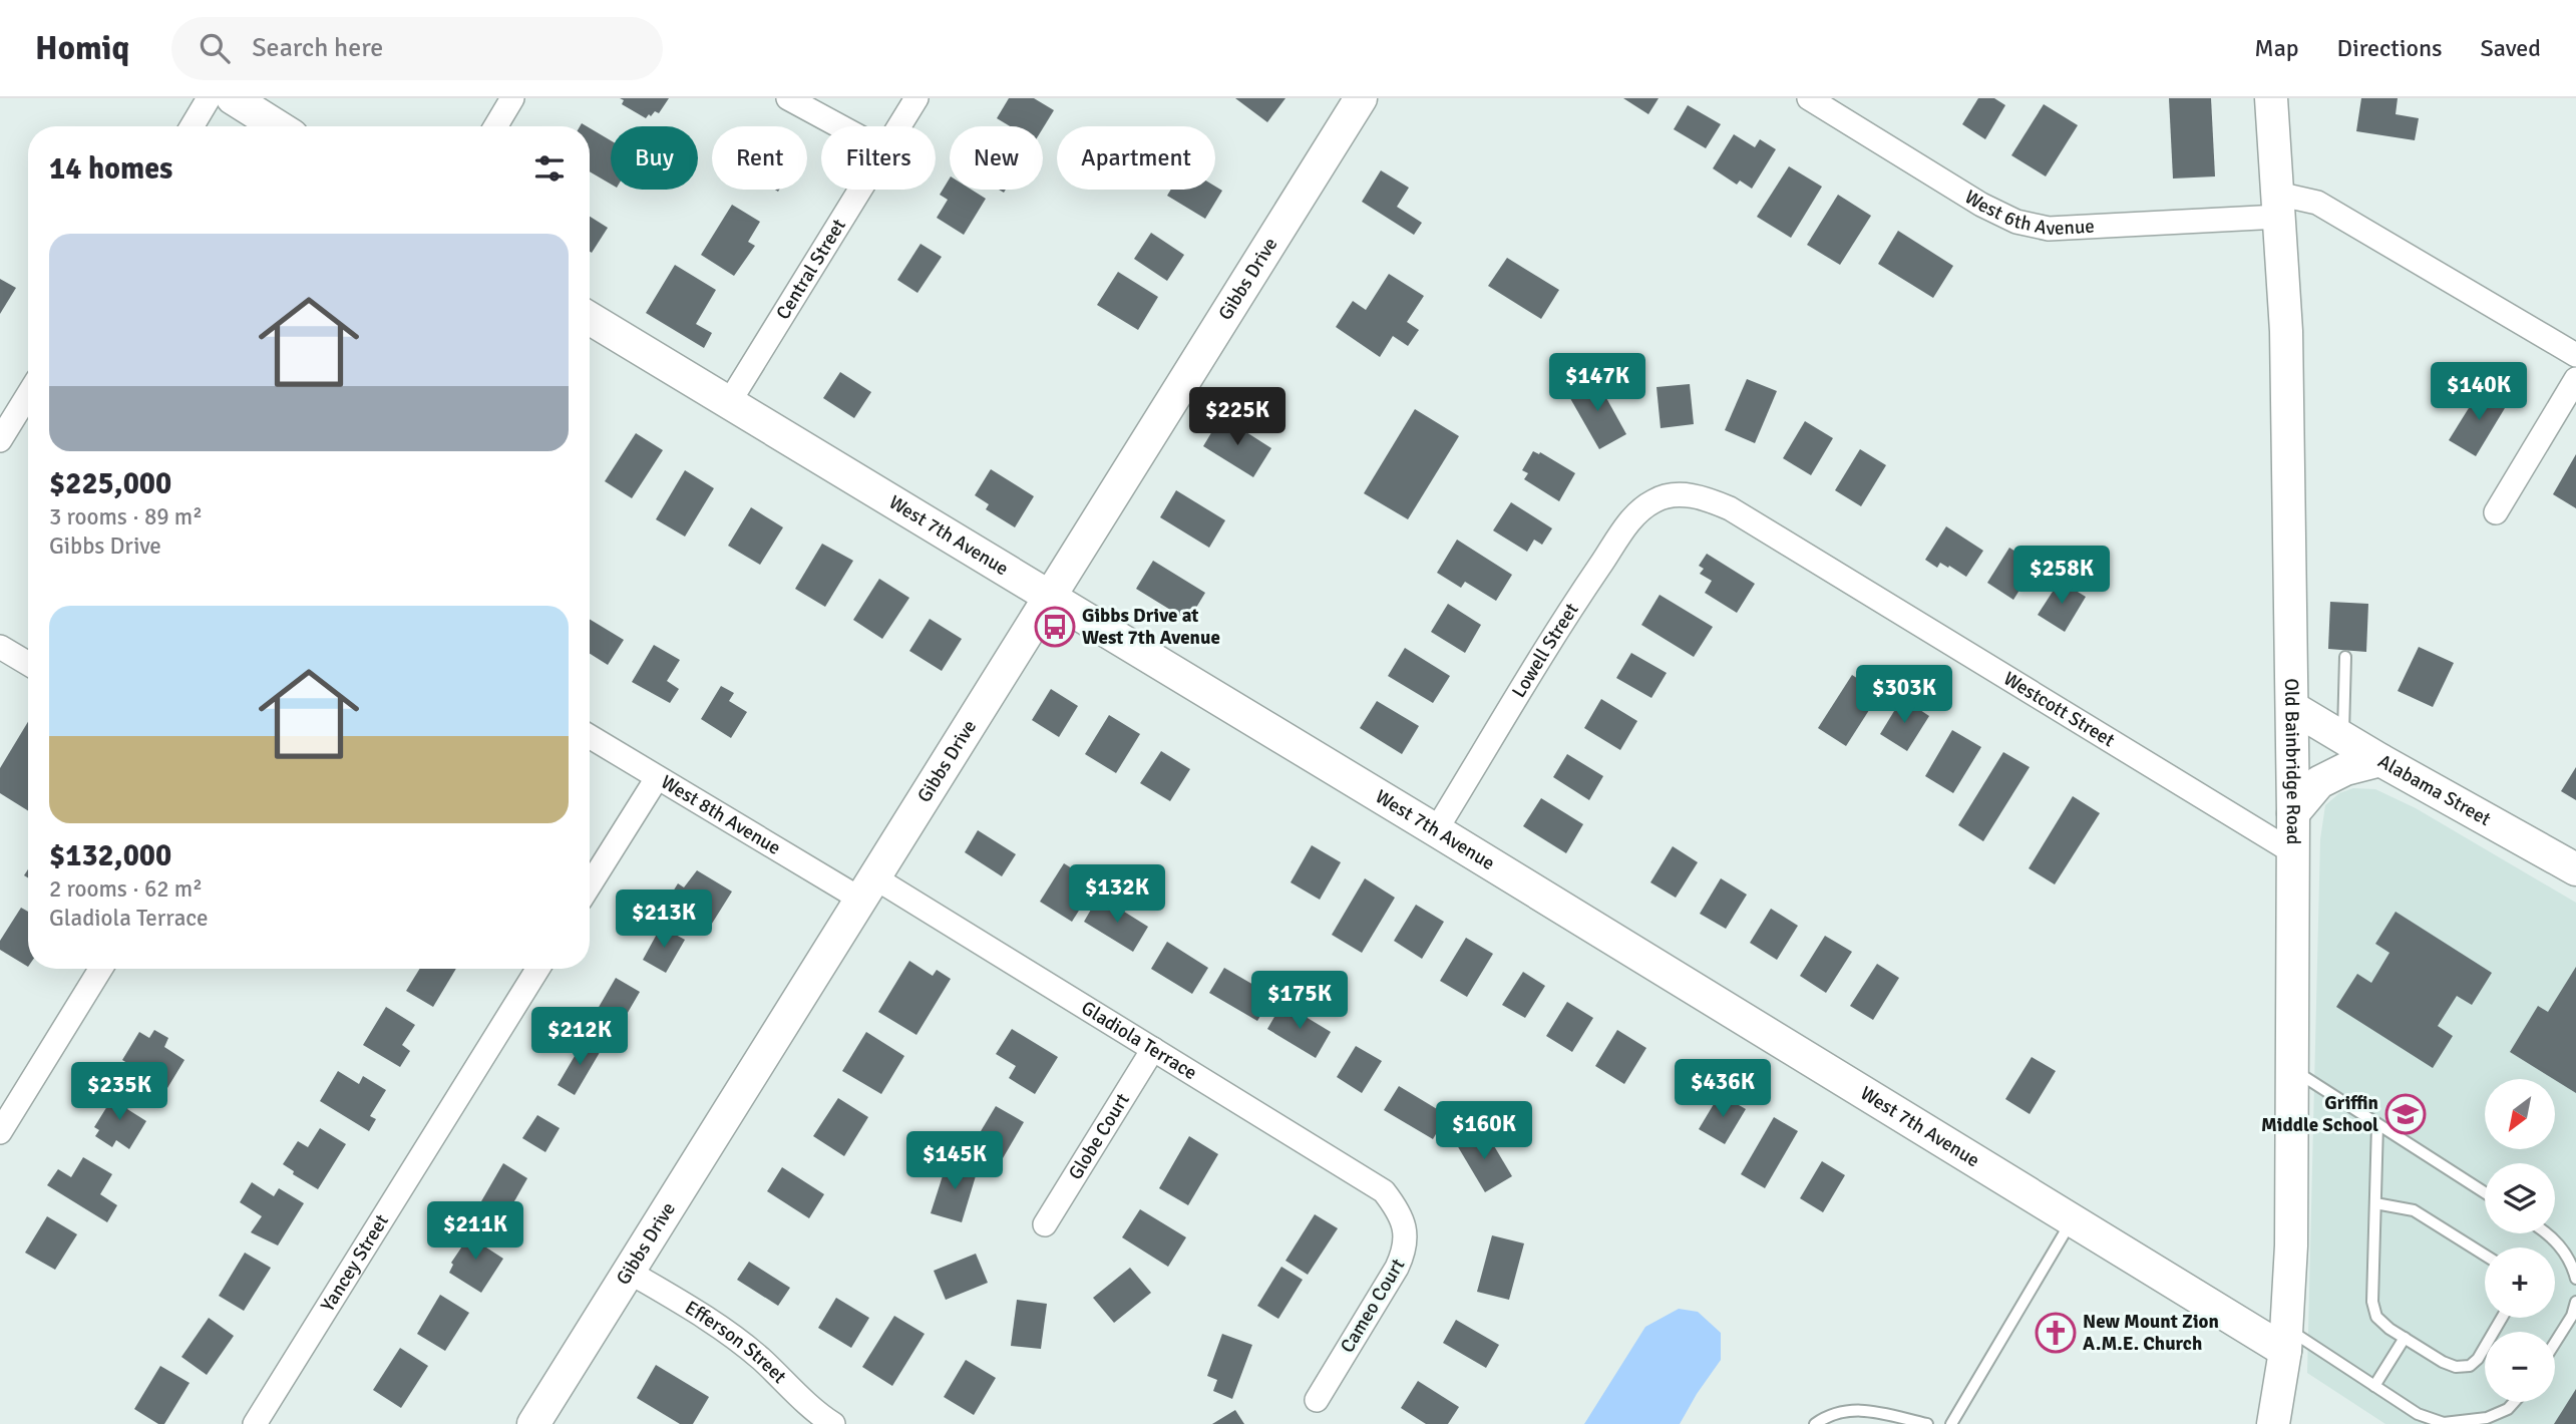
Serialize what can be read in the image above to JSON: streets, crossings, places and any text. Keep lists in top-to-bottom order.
{
  "streets": {
    "street": [
      "West 6th Avenue",
      "Central Street",
      "Gibbs Drive",
      "West 7th Avenue",
      "Lowell Street",
      "Westcott Street",
      "Old Bainbridge Road",
      "Alabama Street",
      "West 8th Avenue",
      "Gladiola Terrace",
      "Globe Court",
      "Yancey Street",
      "Cameo Court",
      "Efferson Street"
    ]
  },
  "crossings": [
    ["West 6th Avenue", "Old Bainbridge Road"],
    ["Central Street", "West 7th Avenue"],
    ["Gibbs Drive", "West 7th Avenue"],
    ["Gibbs Drive", "West 8th Avenue"],
    ["Gibbs Drive", "Gladiola Terrace"],
    ["Gibbs Drive", "Efferson Street"],
    ["West 7th Avenue", "Lowell Street"],
    ["West 7th Avenue", "Old Bainbridge Road"],
    ["Lowell Street", "Westcott Street"],
    ["Westcott Street", "Old Bainbridge Road"],
    ["Old Bainbridge Road", "Alabama Street"],
    ["West 8th Avenue", "Gladiola Terrace"],
    ["Gladiola Terrace", "Globe Court"],
    ["Gladiola Terrace", "Cameo Court"]
  ],
  "places": {
    "bus stop": ["Gibbs Drive at West 7th Avenue"],
    "school or university": ["Griffin Middle School"],
    "church": ["New Mount Zion A.M.E. Church"]
  },
  "north": "bottom left",
  "page": {
    "header": "Homiq",
    "search": "Search here",
    "nav": ["Map", "Directions", "Saved"],
    "chip": [
      "Buy",
      "Rent",
      "Filters",
      "New",
      "Apartment"
    ],
    "heading": "14 homes",
    "list": [
      {
        "name": "$225,000",
        "note": "3 rooms · 89 m² · Gibbs Drive"
      },
      {
        "name": "$132,000",
        "note": "2 rooms · 62 m² · Gladiola Terrace"
      }
    ],
    "price": [
      "$147K",
      "$140K",
      "$225K",
      "$258K",
      "$303K",
      "$132K",
      "$213K",
      "$175K",
      "$212K",
      "$436K",
      "$235K",
      "$160K",
      "$145K",
      "$211K"
    ],
    "map_buttons": ["+", "−"]
  }
}
